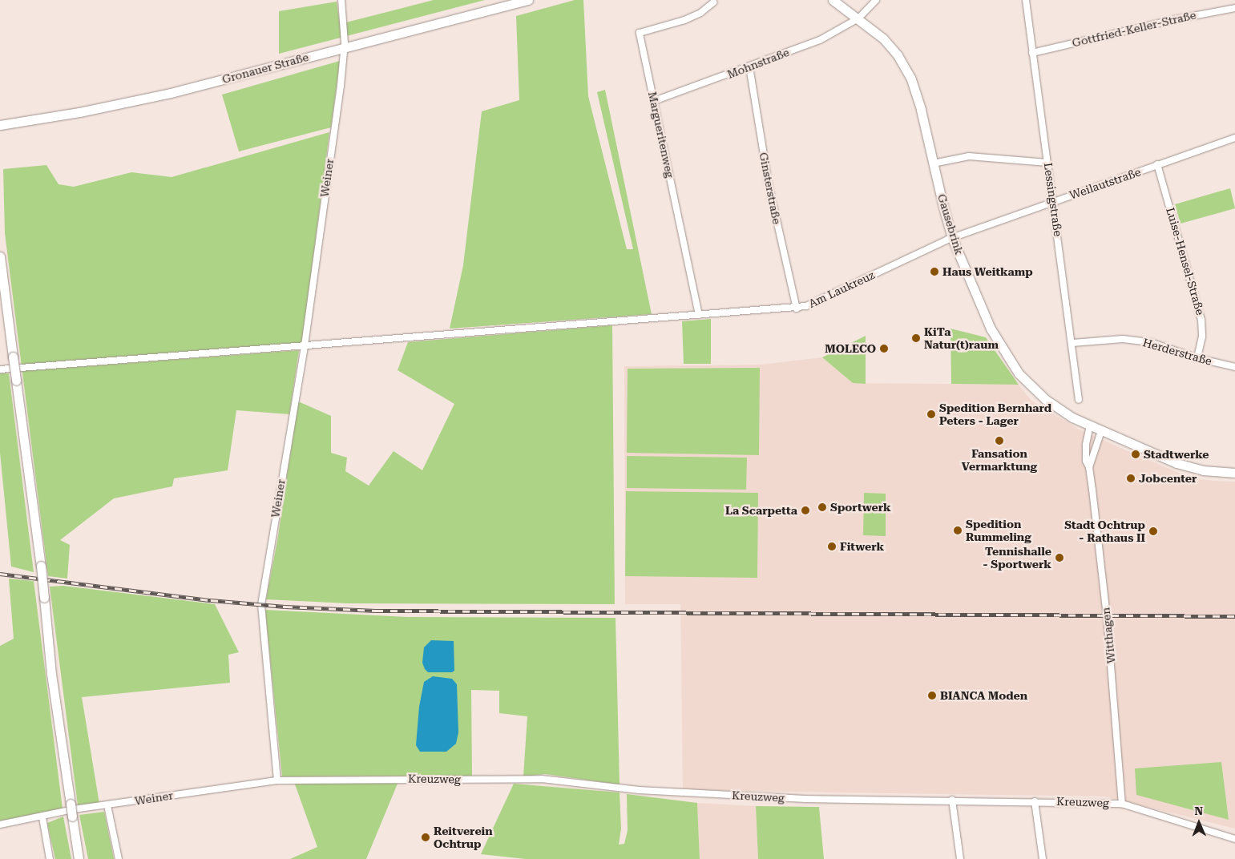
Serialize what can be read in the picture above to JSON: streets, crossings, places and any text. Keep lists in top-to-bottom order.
{
  "streets": {
    "main road": ["Gronauer Straße", "Gausebrink"],
    "street": [
      "Gottfried-Keller-Straße",
      "Mohnstraße",
      "Margueritenweg",
      "Weiner",
      "Weilautstraße",
      "Ginsterstraße",
      "Lessingstraße",
      "Luise-Hensel-Straße",
      "Am Laukreuz",
      "Herderstraße",
      "Witthagen",
      "Kreuzweg"
    ]
  },
  "crossings": [
    ["Gottfried-Keller-Straße", "Lessingstraße"],
    ["Mohnstraße", "Margueritenweg"],
    ["Mohnstraße", "Ginsterstraße"],
    ["Mohnstraße", "Gausebrink"],
    ["Gronauer Straße", "Weiner"],
    ["Margueritenweg", "Am Laukreuz"],
    ["Weiner", "Am Laukreuz"],
    ["Weiner", "Kreuzweg"],
    ["Weilautstraße", "Lessingstraße"],
    ["Weilautstraße", "Gausebrink"],
    ["Weilautstraße", "Luise-Hensel-Straße"],
    ["Weilautstraße", "Am Laukreuz"],
    ["Ginsterstraße", "Am Laukreuz"],
    ["Lessingstraße", "Herderstraße"],
    ["Gausebrink", "Am Laukreuz"],
    ["Gausebrink", "Witthagen"],
    ["Luise-Hensel-Straße", "Herderstraße"],
    ["Witthagen", "Kreuzweg"]
  ],
  "places": [
    "Haus Weitkamp",
    "KiTa Natur(t)raum",
    "MOLECO",
    "Spedition Bernhard Peters - Lager",
    "Fansation Vermarktung",
    "Stadtwerke",
    "Jobcenter",
    "Sportwerk",
    "La Scarpetta",
    "Spedition Rummeling",
    "Stadt Ochtrup - Rathaus II",
    "Fitwerk",
    "Tennishalle - Sportwerk",
    "BIANCA Moden",
    "Reitverein Ochtrup"
  ],
  "north": "top"
}
